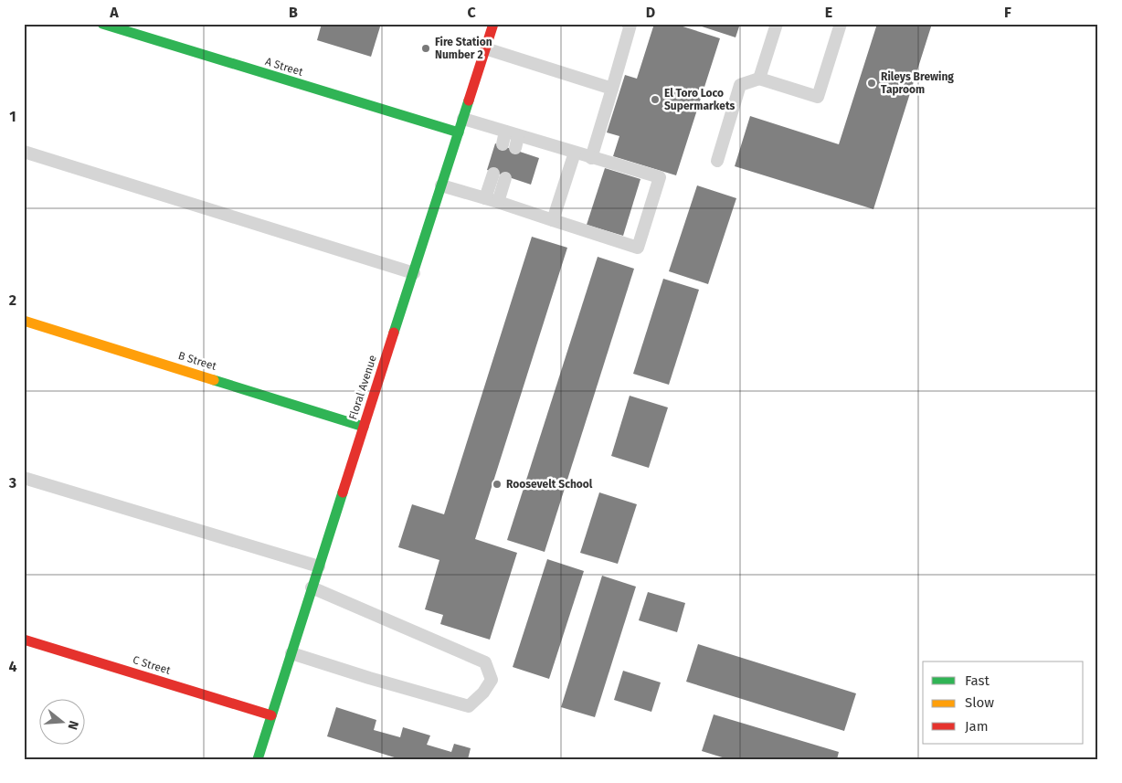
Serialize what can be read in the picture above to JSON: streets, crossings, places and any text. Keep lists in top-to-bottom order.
{
  "streets": {
    "street": [
      "A Street",
      "B Street",
      "Floral Avenue",
      "C Street"
    ]
  },
  "crossings": [
    ["A Street", "Floral Avenue"],
    ["B Street", "Floral Avenue"],
    ["Floral Avenue", "C Street"]
  ],
  "places": [
    "Fire Station Number 2",
    "Rileys Brewing Taproom",
    "El Toro Loco Supermarkets",
    "Roosevelt School"
  ],
  "legend": ["Fast", "Slow", "Jam"],
  "north": "right",
  "grid": {
    "columns": [
      "A",
      "B",
      "C",
      "D",
      "E",
      "F"
    ],
    "rows": [
      "1",
      "2",
      "3",
      "4"
    ]
  }
}
